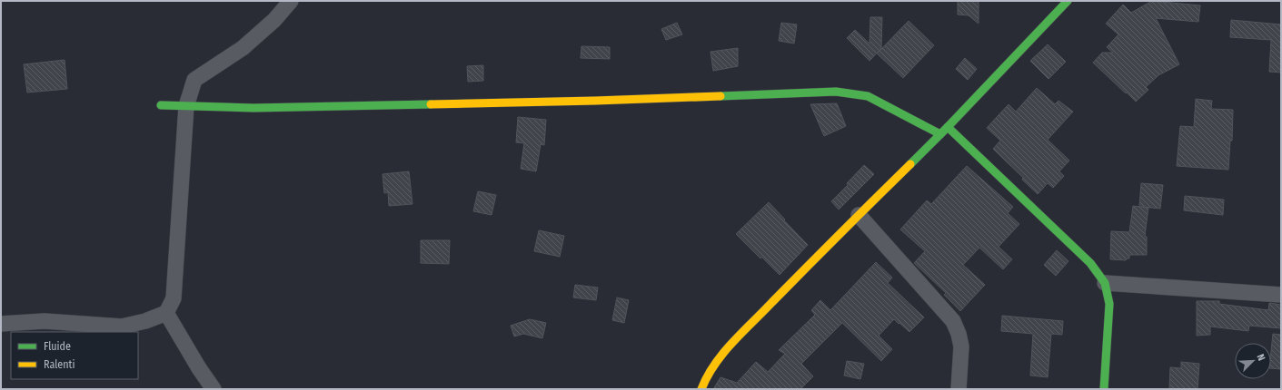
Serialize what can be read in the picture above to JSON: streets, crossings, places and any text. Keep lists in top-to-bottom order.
{
  "legend": ["Fluide", "Ralenti"],
  "north": "top right"
}
